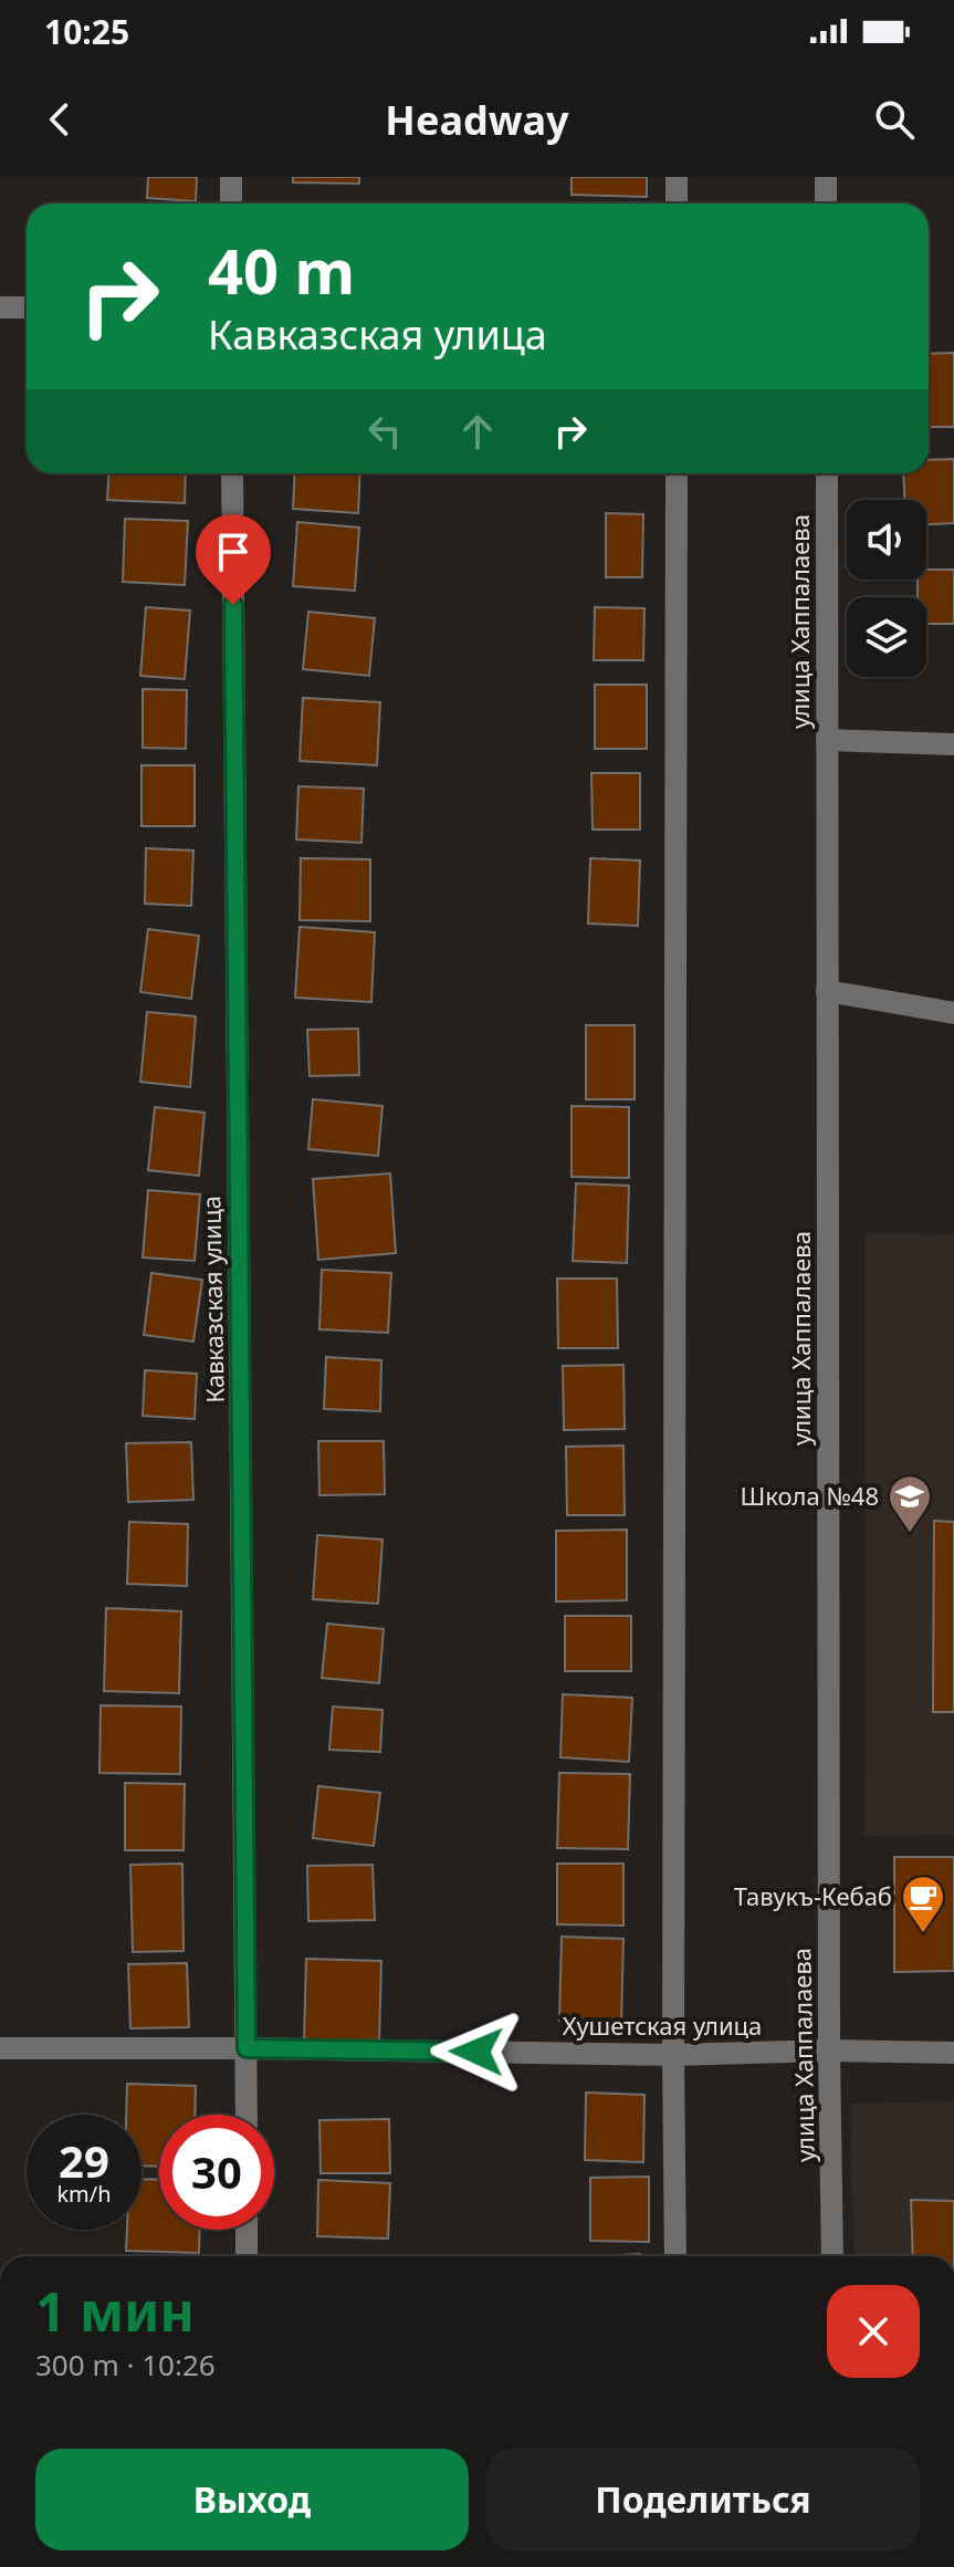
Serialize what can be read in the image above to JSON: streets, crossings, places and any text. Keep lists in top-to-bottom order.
{
  "streets": {
    "street": ["улица Хаппалаева", "Кавказская улица", "Хушетская улица"]
  },
  "crossings": [
    ["улица Хаппалаева", "Хушетская улица"],
    ["Кавказская улица", "Хушетская улица"]
  ],
  "places": {
    "school or university": ["Школа №48"],
    "cafe": ["Тавукъ-Кебаб"]
  },
  "page": {
    "status": "10:25",
    "header": "Headway",
    "turn": ["40 m", "Кавказская улица"],
    "speed": "29 km/h",
    "limit": "30",
    "heading": ["1 мин", "300 m · 10:26"],
    "buttons": ["Выход", "Поделиться"]
  }
}
